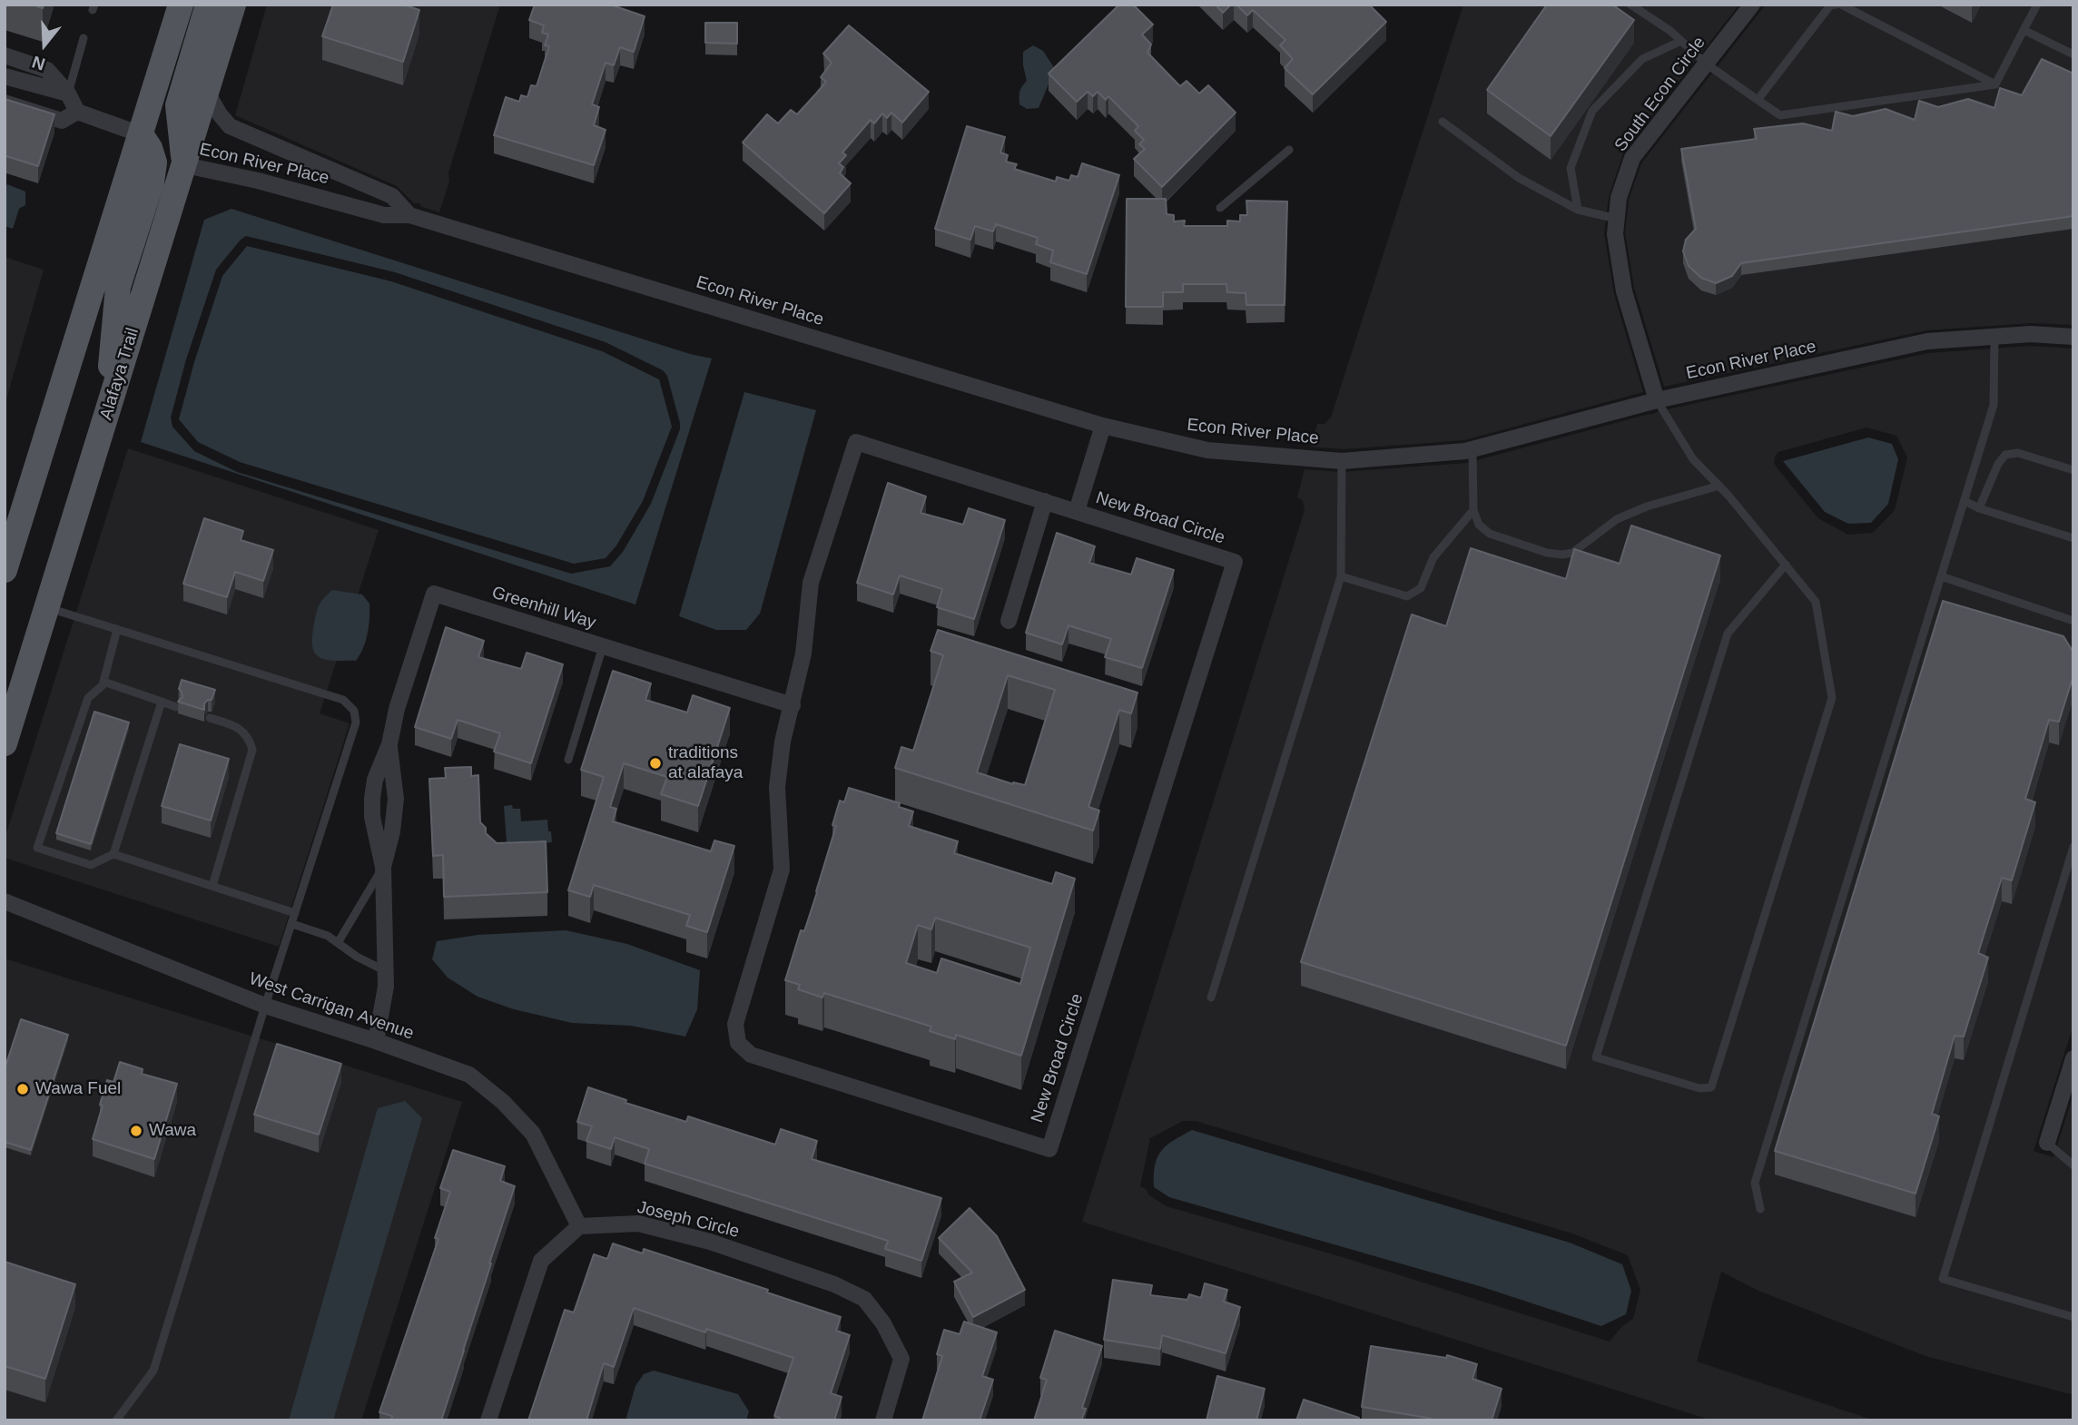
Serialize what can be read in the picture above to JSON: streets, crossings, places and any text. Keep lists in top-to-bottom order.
{
  "streets": {
    "main road": ["Alafaya Trail"],
    "street": [
      "South Econ Circle",
      "Econ River Place",
      "New Broad Circle",
      "Greenhill Way",
      "West Carrigan Avenue",
      "Joseph Circle"
    ]
  },
  "crossings": [
    ["South Econ Circle", "Econ River Place"],
    ["Econ River Place", "Alafaya Trail"],
    ["New Broad Circle", "Greenhill Way"],
    ["Greenhill Way", "West Carrigan Avenue"],
    ["West Carrigan Avenue", "Joseph Circle"]
  ],
  "places": ["traditions at alafaya", "Wawa Fuel", "Wawa"],
  "north": "bottom"
}
